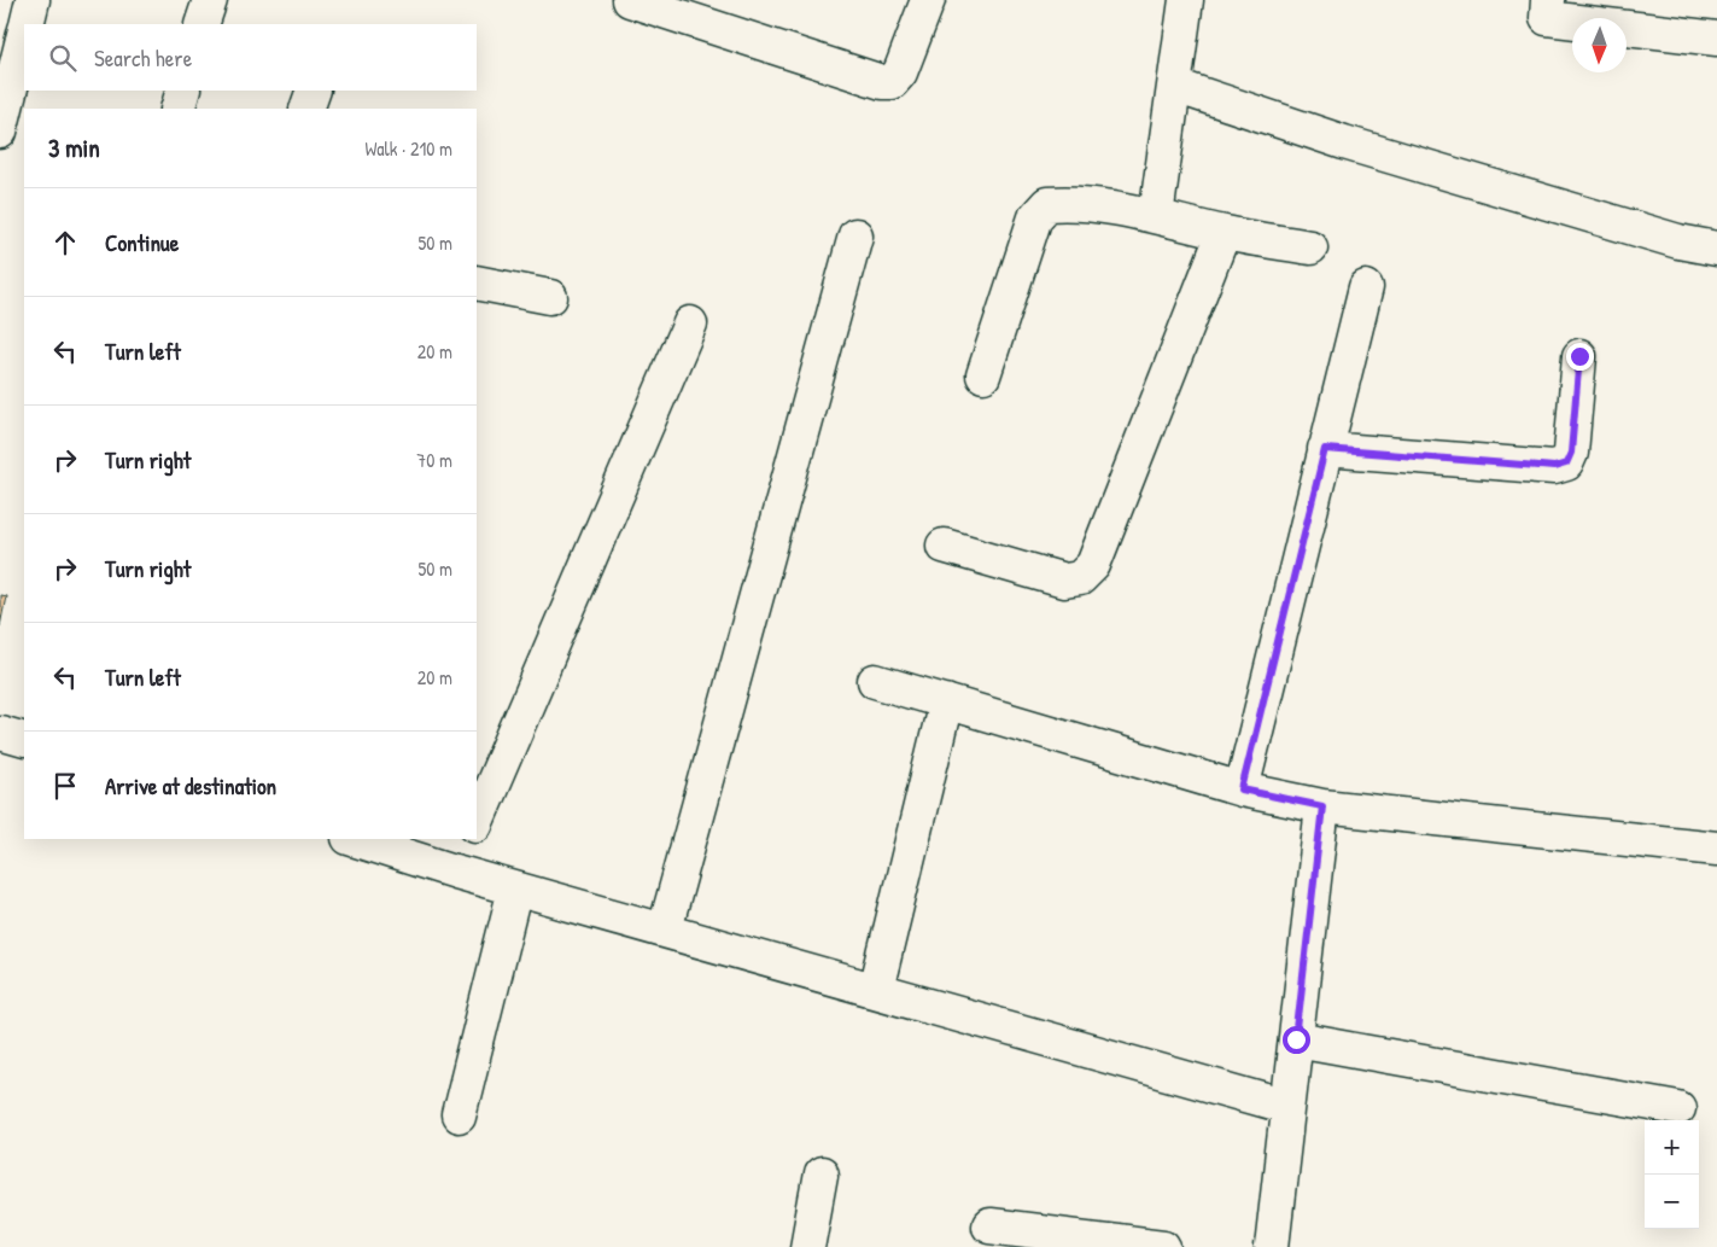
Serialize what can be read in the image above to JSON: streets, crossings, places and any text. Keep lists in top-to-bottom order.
{
  "north": "bottom",
  "page": {
    "search": "Search here",
    "heading": ["3 min", "Walk · 210 m"],
    "list": [
      ["Continue", "50 m"],
      ["Turn left", "20 m"],
      ["Turn right", "70 m"],
      ["Turn right", "50 m"],
      ["Turn left", "20 m"],
      "Arrive at destination"
    ],
    "map_buttons": ["+", "−"]
  }
}
